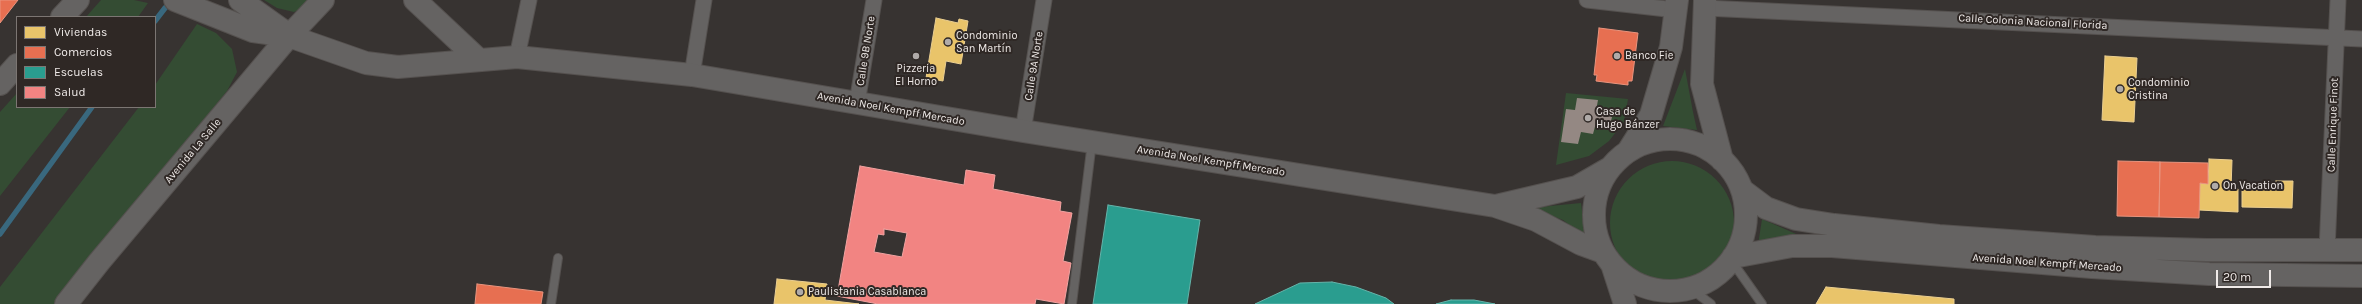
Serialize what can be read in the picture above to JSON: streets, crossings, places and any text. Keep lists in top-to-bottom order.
{
  "streets": {
    "main road": ["Avenida Noel Kempff Mercado", "Avenida La Salle"],
    "street": [
      "Calle Colonia Nacional Florida",
      "Calle 9B Norte",
      "Calle 9A Norte",
      "Calle Enrique Finot"
    ]
  },
  "crossings": [
    ["Calle Colonia Nacional Florida", "Calle Enrique Finot"],
    ["Calle 9B Norte", "Avenida Noel Kempff Mercado"],
    ["Calle 9A Norte", "Avenida Noel Kempff Mercado"],
    ["Avenida Noel Kempff Mercado", "Calle Enrique Finot"],
    ["Avenida Noel Kempff Mercado", "Avenida La Salle"]
  ],
  "places": [
    "Condominio San Martín",
    "Pizzeria El Horno",
    "Banco Fie",
    "Condominio Cristina",
    "Casa de Hugo Bánzer",
    "On Vacation",
    "Paulistania Casablanca"
  ],
  "legend": [
    "Viviendas",
    "Comercios",
    "Escuelas",
    "Salud"
  ],
  "scale_bar": "20 m"
}
